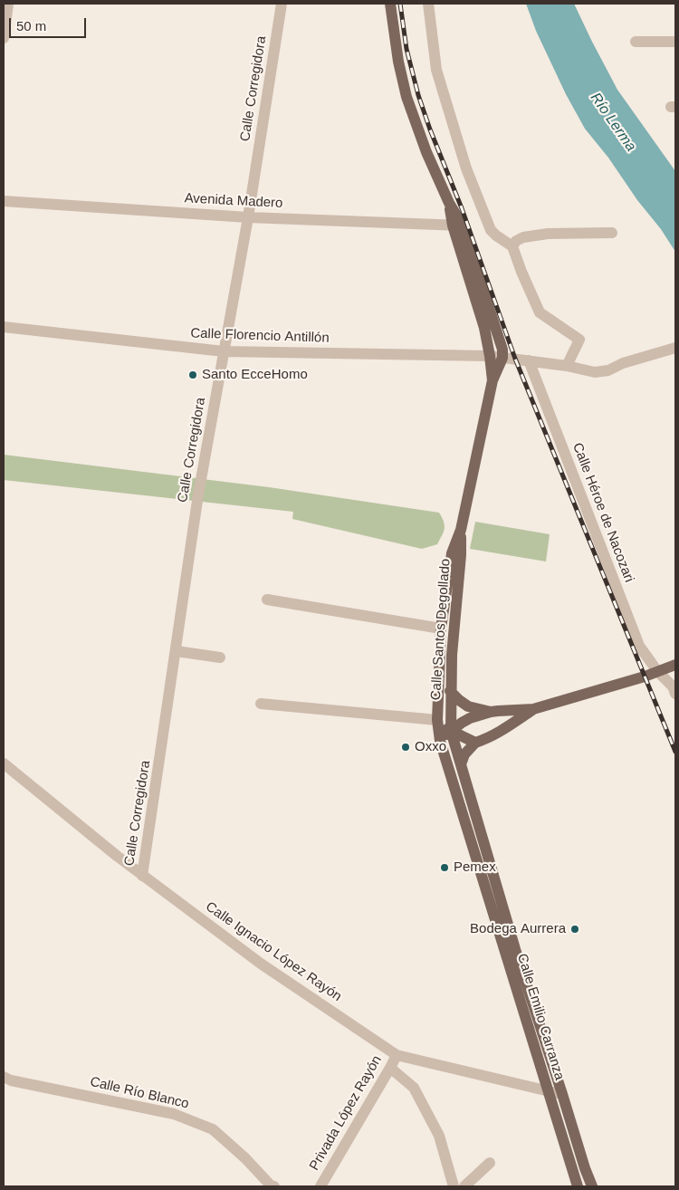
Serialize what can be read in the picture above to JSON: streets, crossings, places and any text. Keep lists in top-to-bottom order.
{
  "streets": {
    "main road": ["Calle Santos Degollado", "Calle Emilio Carranza"],
    "street": [
      "Calle Corregidora",
      "Avenida Madero",
      "Calle Florencio Antillón",
      "Calle Héroe de Nacozari",
      "Calle Ignacio López Rayón",
      "Calle Río Blanco",
      "Privada López Rayón"
    ]
  },
  "crossings": [
    ["Calle Corregidora", "Avenida Madero"],
    ["Calle Corregidora", "Calle Florencio Antillón"],
    ["Calle Corregidora", "Calle Ignacio López Rayón"],
    ["Calle Florencio Antillón", "Calle Héroe de Nacozari"],
    ["Calle Florencio Antillón", "Calle Santos Degollado"],
    ["Calle Santos Degollado", "Calle Emilio Carranza"],
    ["Calle Ignacio López Rayón", "Calle Emilio Carranza"],
    ["Calle Ignacio López Rayón", "Privada López Rayón"]
  ],
  "water": ["Río Lerma"],
  "places": [
    "Santo EcceHomo",
    "Oxxo",
    "Pemex",
    "Bodega Aurrera"
  ],
  "scale_bar": "50 m"
}
